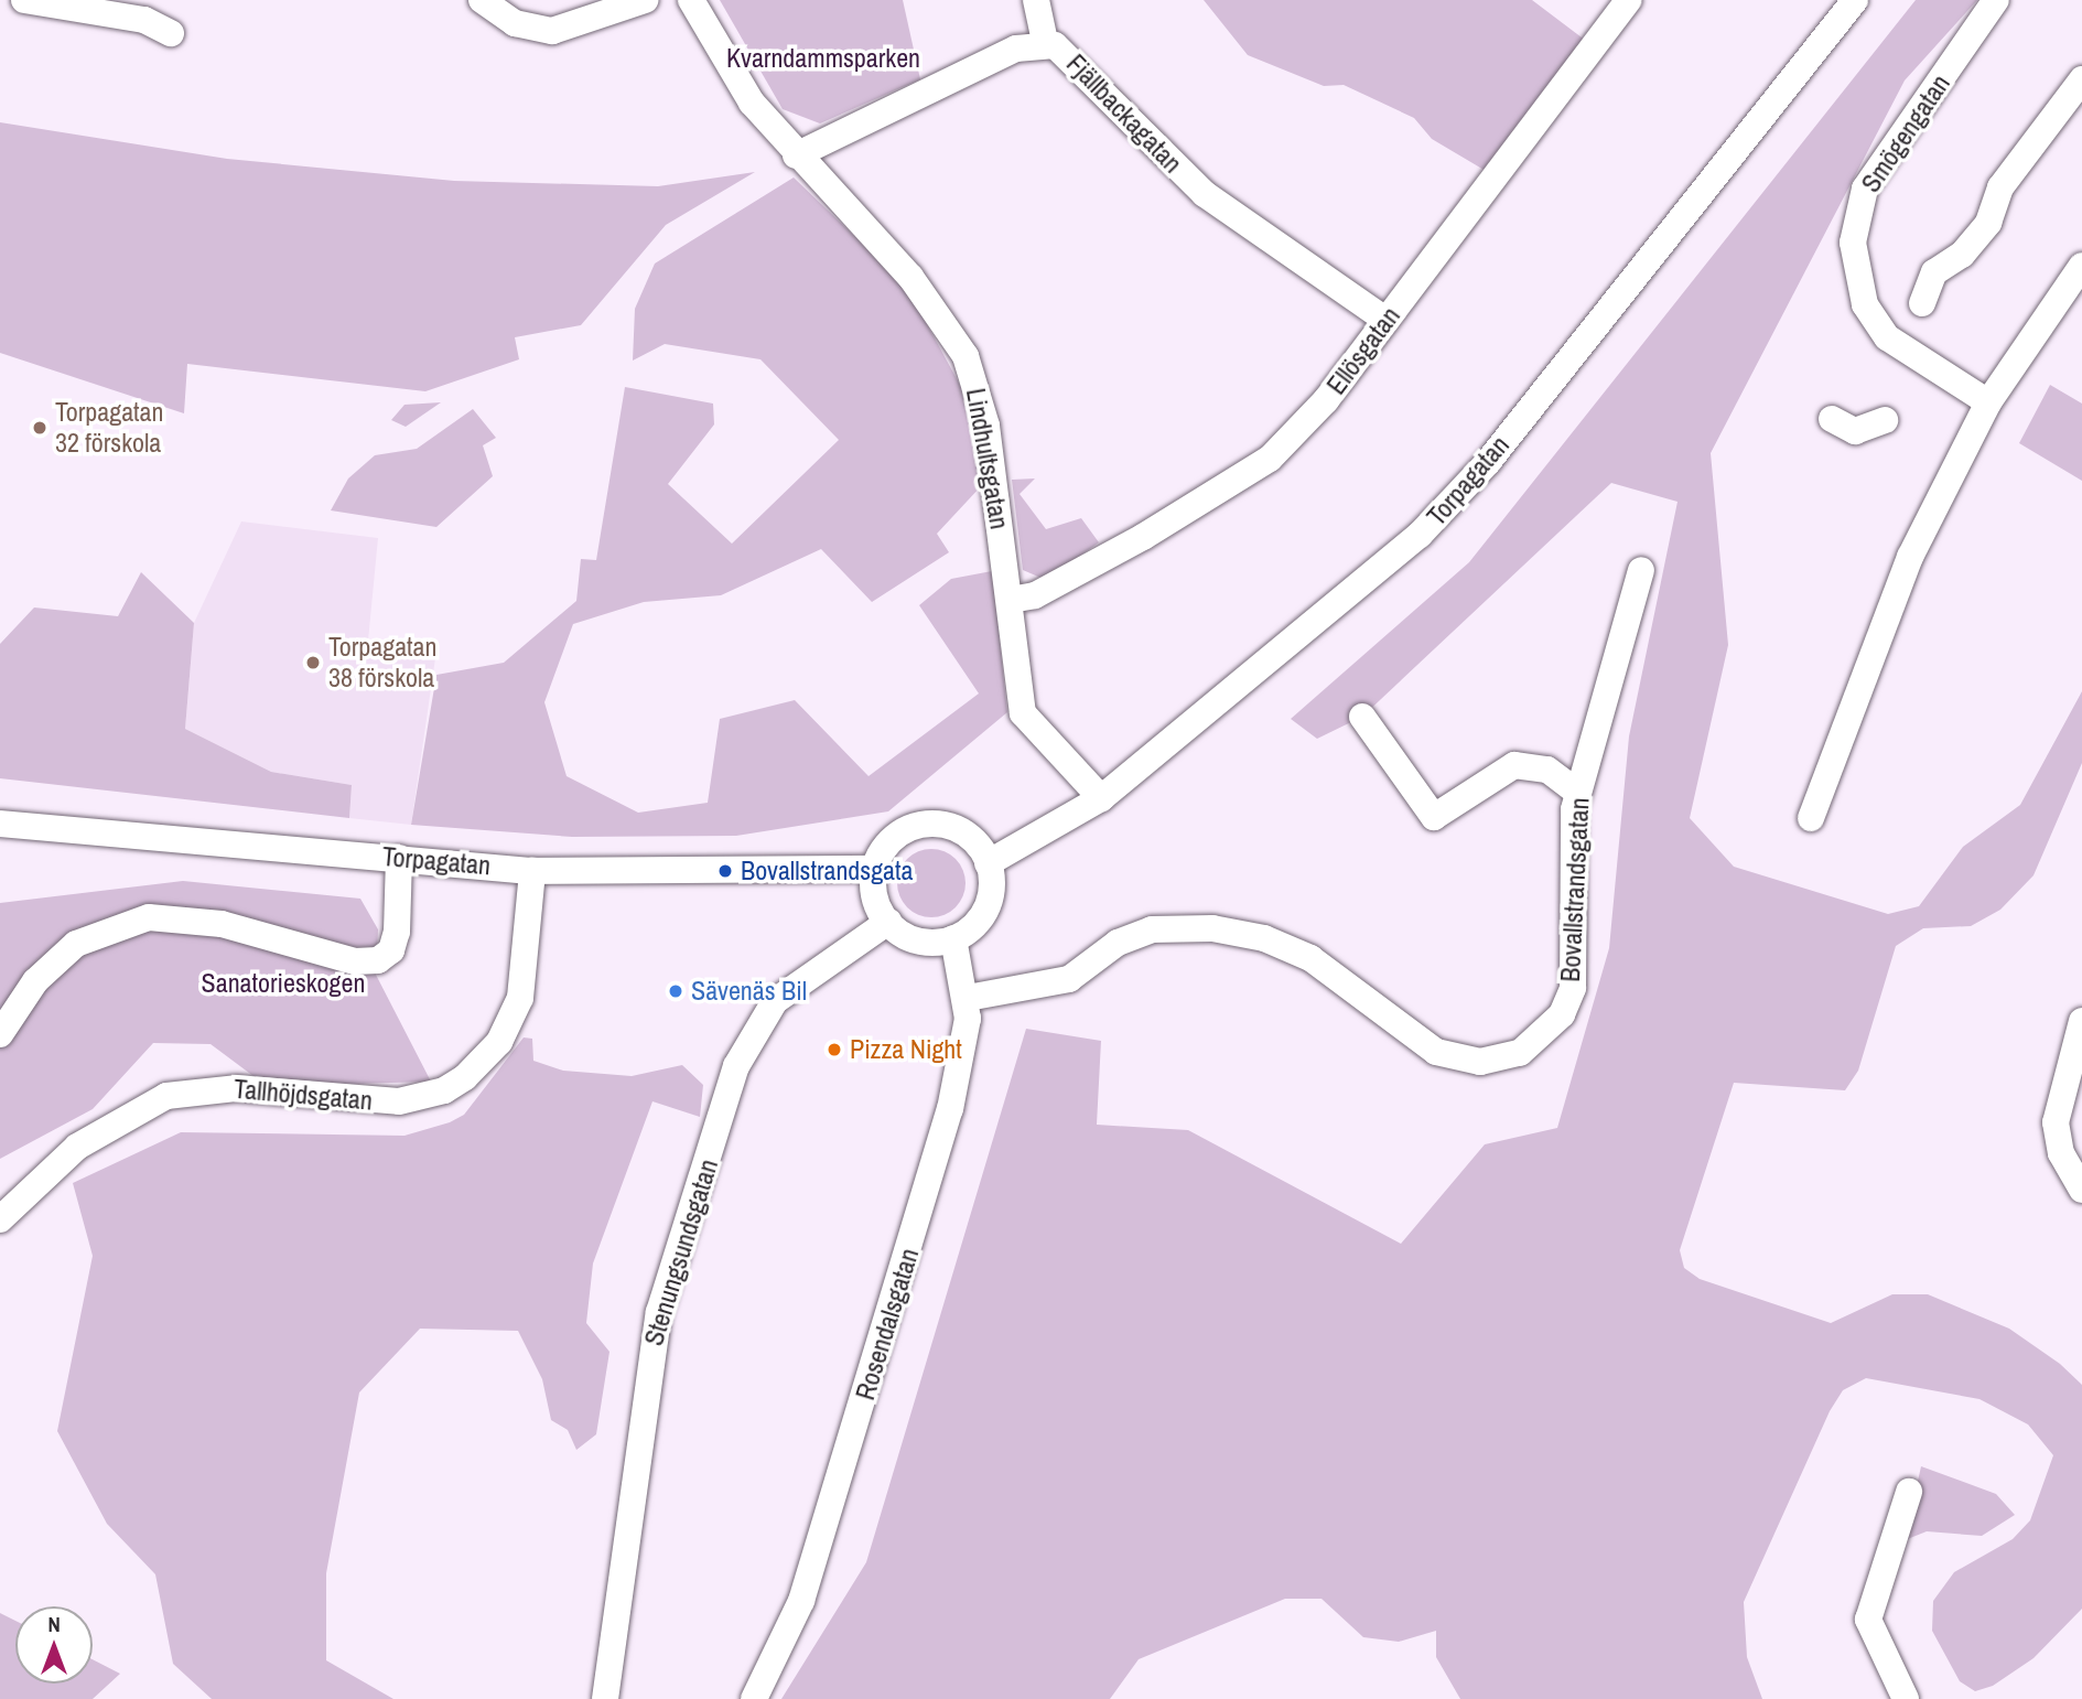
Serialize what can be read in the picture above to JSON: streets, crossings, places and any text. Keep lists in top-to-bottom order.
{
  "streets": {
    "street": [
      "Fjällbackagatan",
      "Smögengatan",
      "Ellösgatan",
      "Lindhultsgatan",
      "Torpagatan",
      "Bovallstrandsgatan",
      "Tallhöjdsgatan",
      "Stenungsundsgatan",
      "Rosendalsgatan"
    ]
  },
  "crossings": [
    ["Fjällbackagatan", "Ellösgatan"],
    ["Fjällbackagatan", "Lindhultsgatan"],
    ["Ellösgatan", "Lindhultsgatan"],
    ["Lindhultsgatan", "Torpagatan"],
    ["Torpagatan", "Tallhöjdsgatan"],
    ["Torpagatan", "Stenungsundsgatan"],
    ["Torpagatan", "Rosendalsgatan"],
    ["Bovallstrandsgatan", "Rosendalsgatan"],
    ["Stenungsundsgatan", "Rosendalsgatan"]
  ],
  "parks": ["Kvarndammsparken", "Sanatorieskogen"],
  "places": [
    "Torpagatan 32 förskola",
    "Torpagatan 38 förskola",
    "Bovallstrandsgata",
    "Sävenäs Bil",
    "Pizza Night"
  ],
  "north": "top"
}
